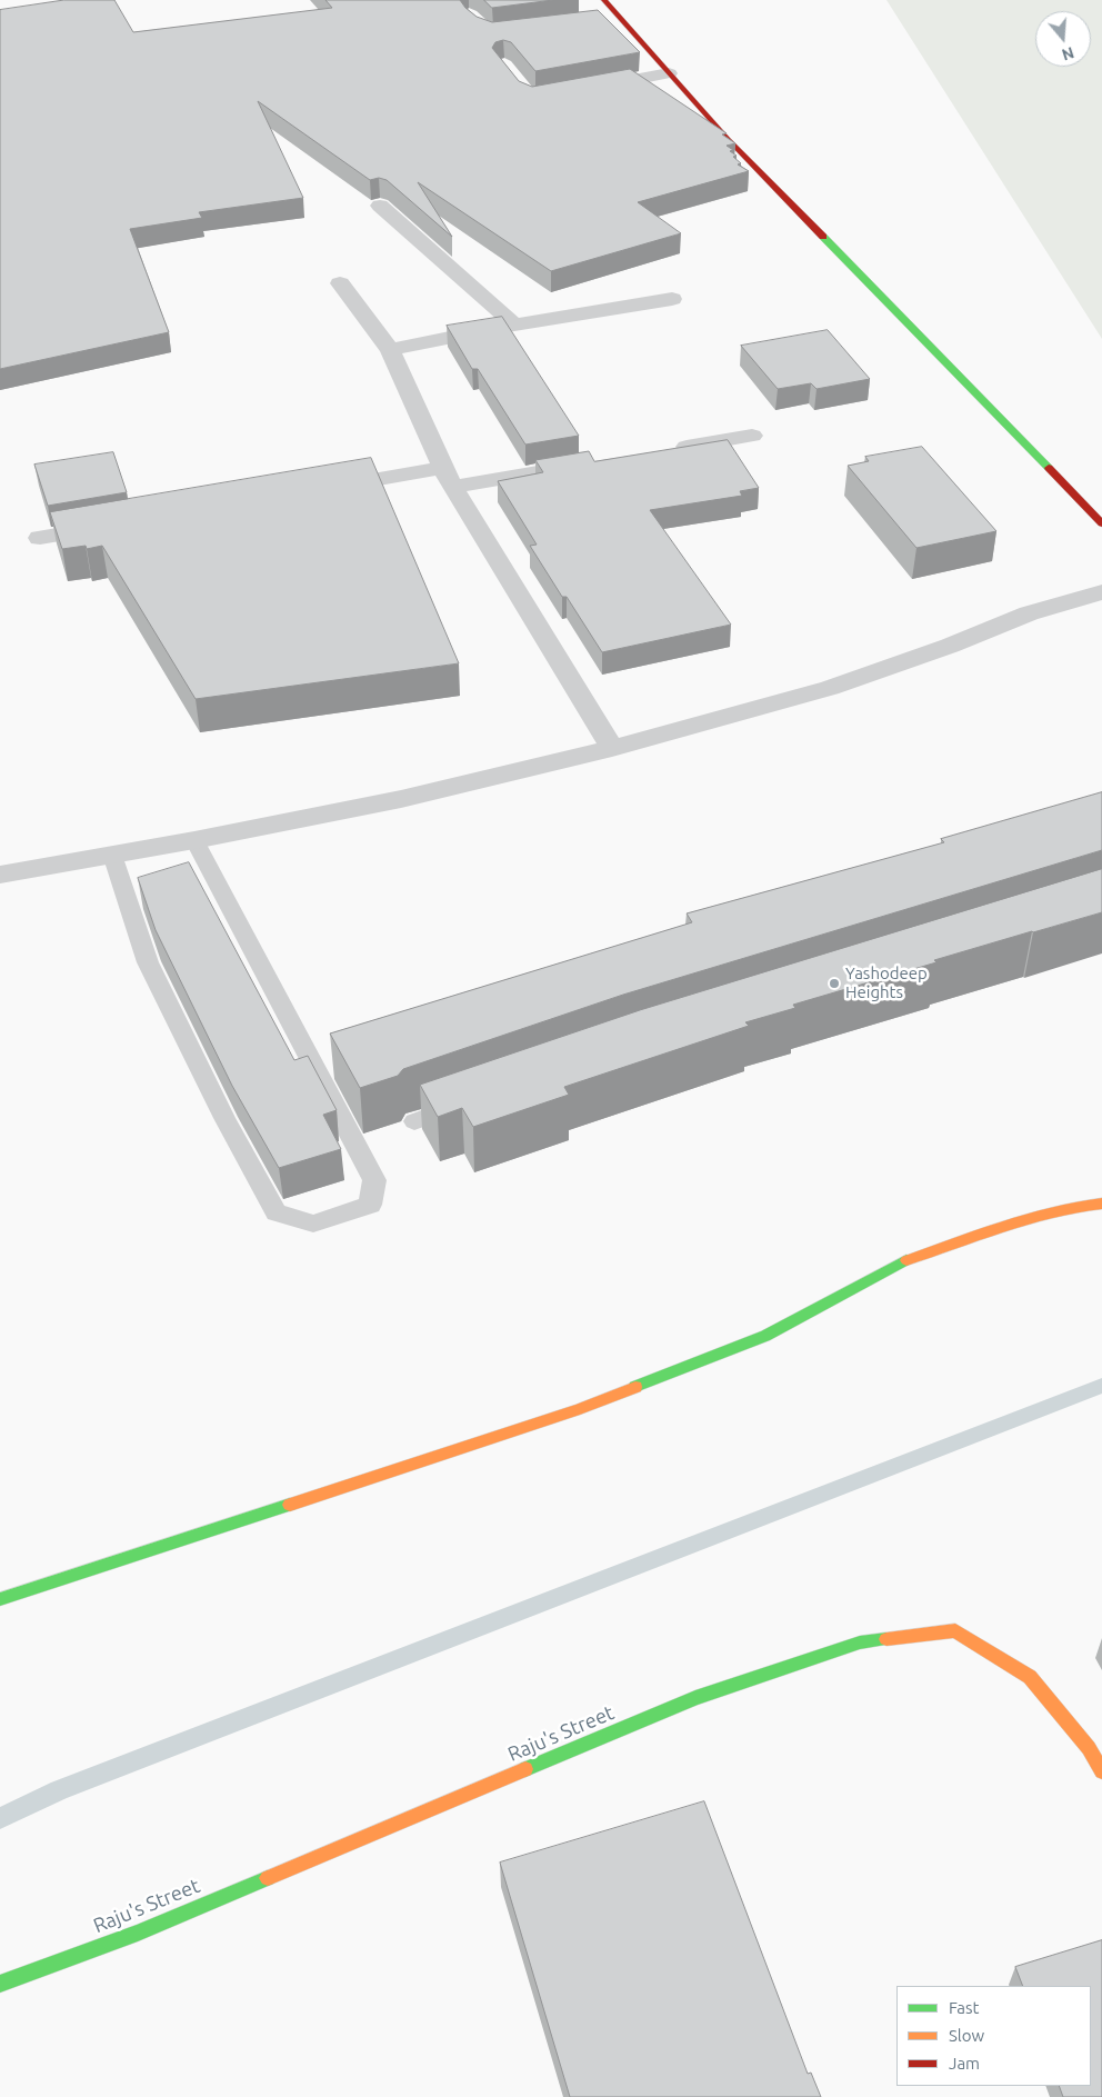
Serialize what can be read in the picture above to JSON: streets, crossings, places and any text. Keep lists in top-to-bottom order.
{
  "streets": {
    "street": ["Raju's Street"]
  },
  "places": ["Yashodeep Heights"],
  "legend": ["Fast", "Slow", "Jam"],
  "north": "bottom"
}
